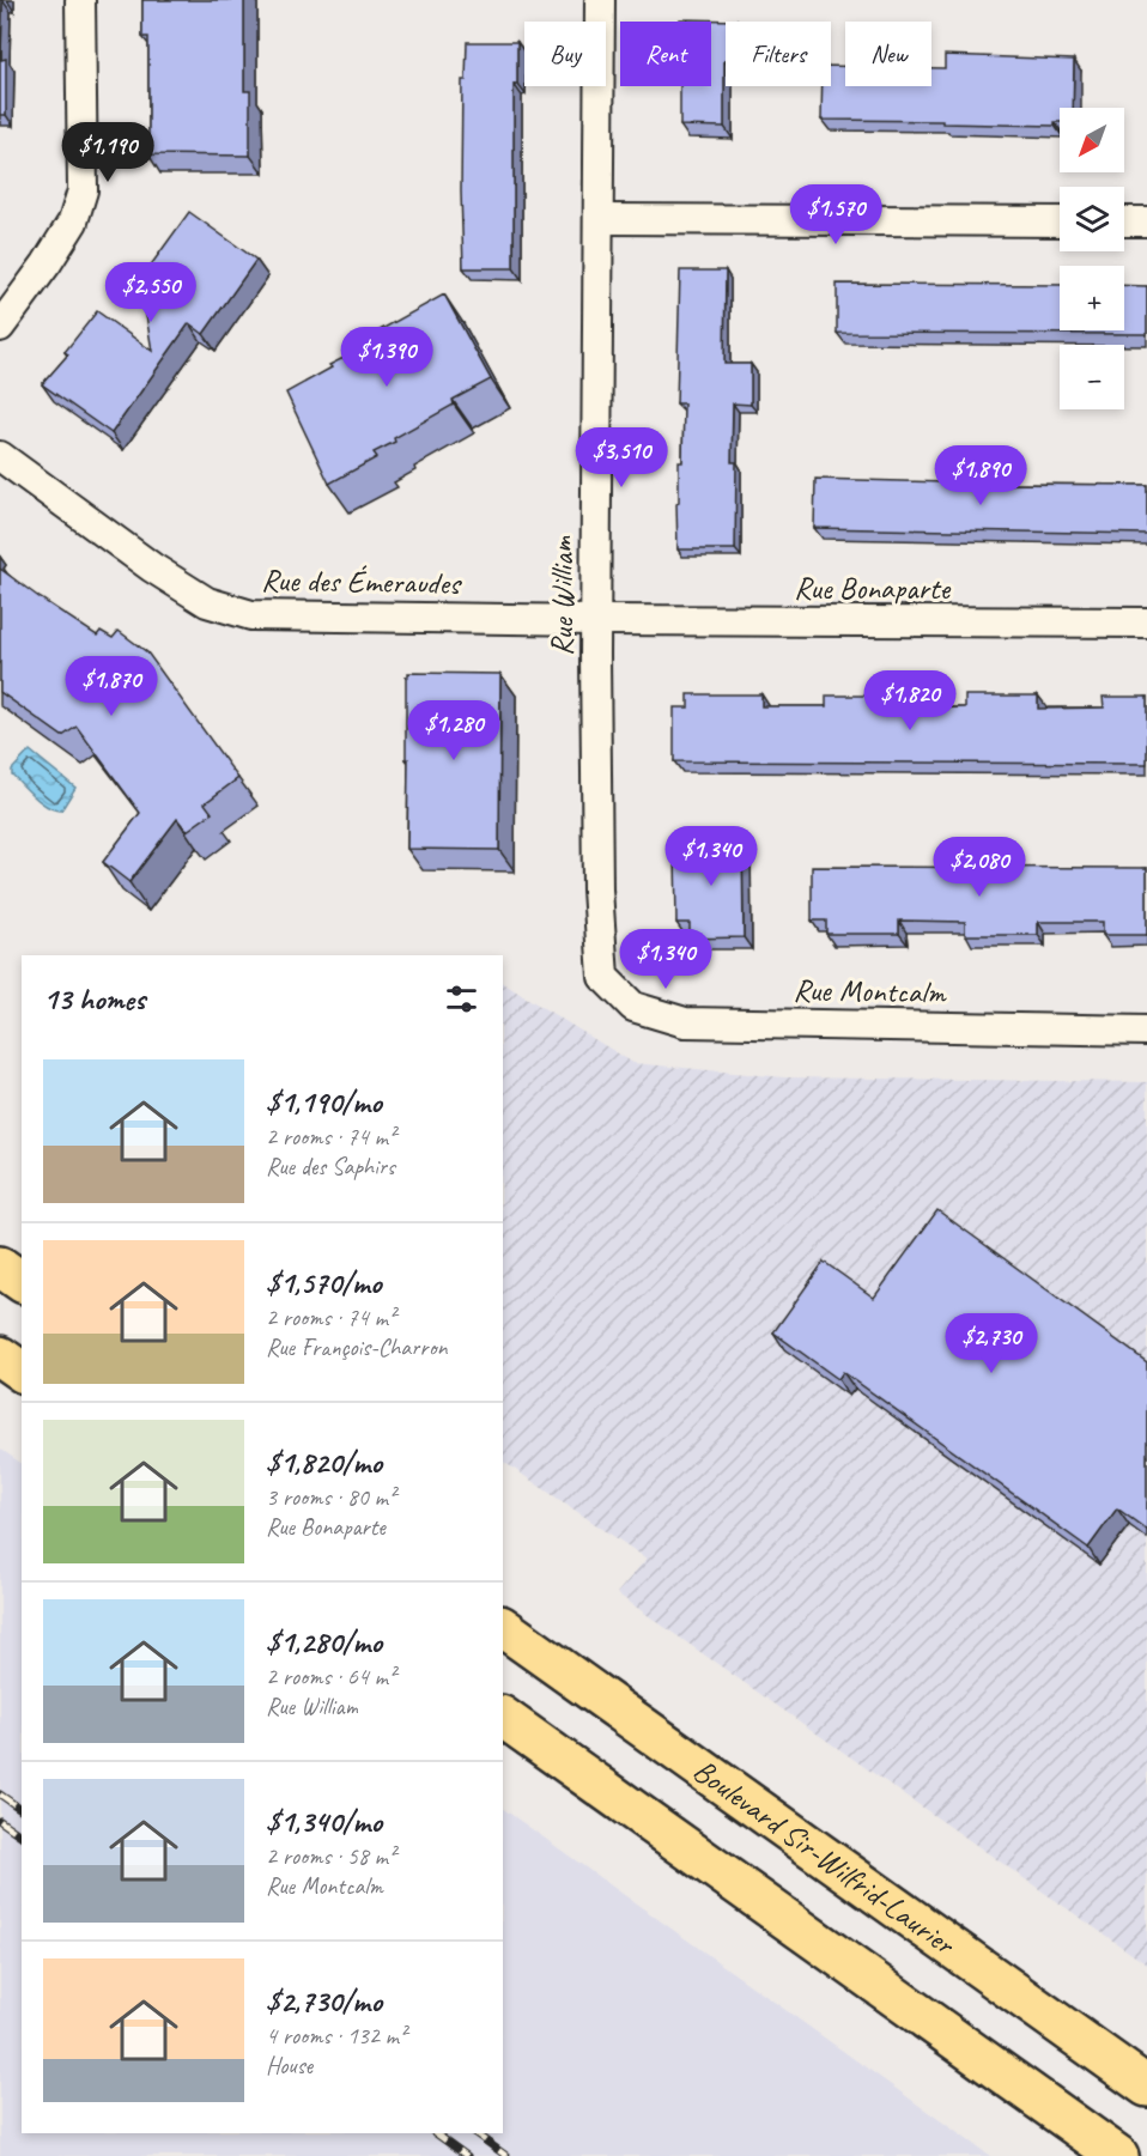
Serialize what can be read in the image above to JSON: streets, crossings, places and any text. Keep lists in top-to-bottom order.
{
  "streets": {
    "highway": ["Boulevard Sir-Wilfrid-Laurier"],
    "street": [
      "Rue des Émeraudes",
      "Rue Bonaparte",
      "Rue William",
      "Rue Montcalm"
    ]
  },
  "crossings": [
    ["Rue des Émeraudes", "Rue Bonaparte"],
    ["Rue des Émeraudes", "Rue William"],
    ["Rue Bonaparte", "Rue William"],
    ["Rue William", "Rue Montcalm"]
  ],
  "north": "bottom left",
  "page": {
    "chip": [
      "Buy",
      "Rent",
      "Filters",
      "New"
    ],
    "map_buttons": ["+", "−"],
    "price": [
      "$1,190",
      "$1,570",
      "$2,550",
      "$1,390",
      "$3,510",
      "$1,890",
      "$1,870",
      "$1,820",
      "$1,280",
      "$1,340",
      "$2,080",
      "$1,340",
      "$2,730"
    ],
    "heading": "13 homes",
    "list": [
      {
        "name": "$1,190/mo",
        "note": "2 rooms · 74 m² · Rue des Saphirs"
      },
      {
        "name": "$1,570/mo",
        "note": "2 rooms · 74 m² · Rue François-Charron"
      },
      {
        "name": "$1,820/mo",
        "note": "3 rooms · 80 m² · Rue Bonaparte"
      },
      {
        "name": "$1,280/mo",
        "note": "2 rooms · 64 m² · Rue William"
      },
      {
        "name": "$1,340/mo",
        "note": "2 rooms · 58 m² · Rue Montcalm"
      },
      {
        "name": "$2,730/mo",
        "note": "4 rooms · 132 m² · House"
      }
    ]
  }
}
